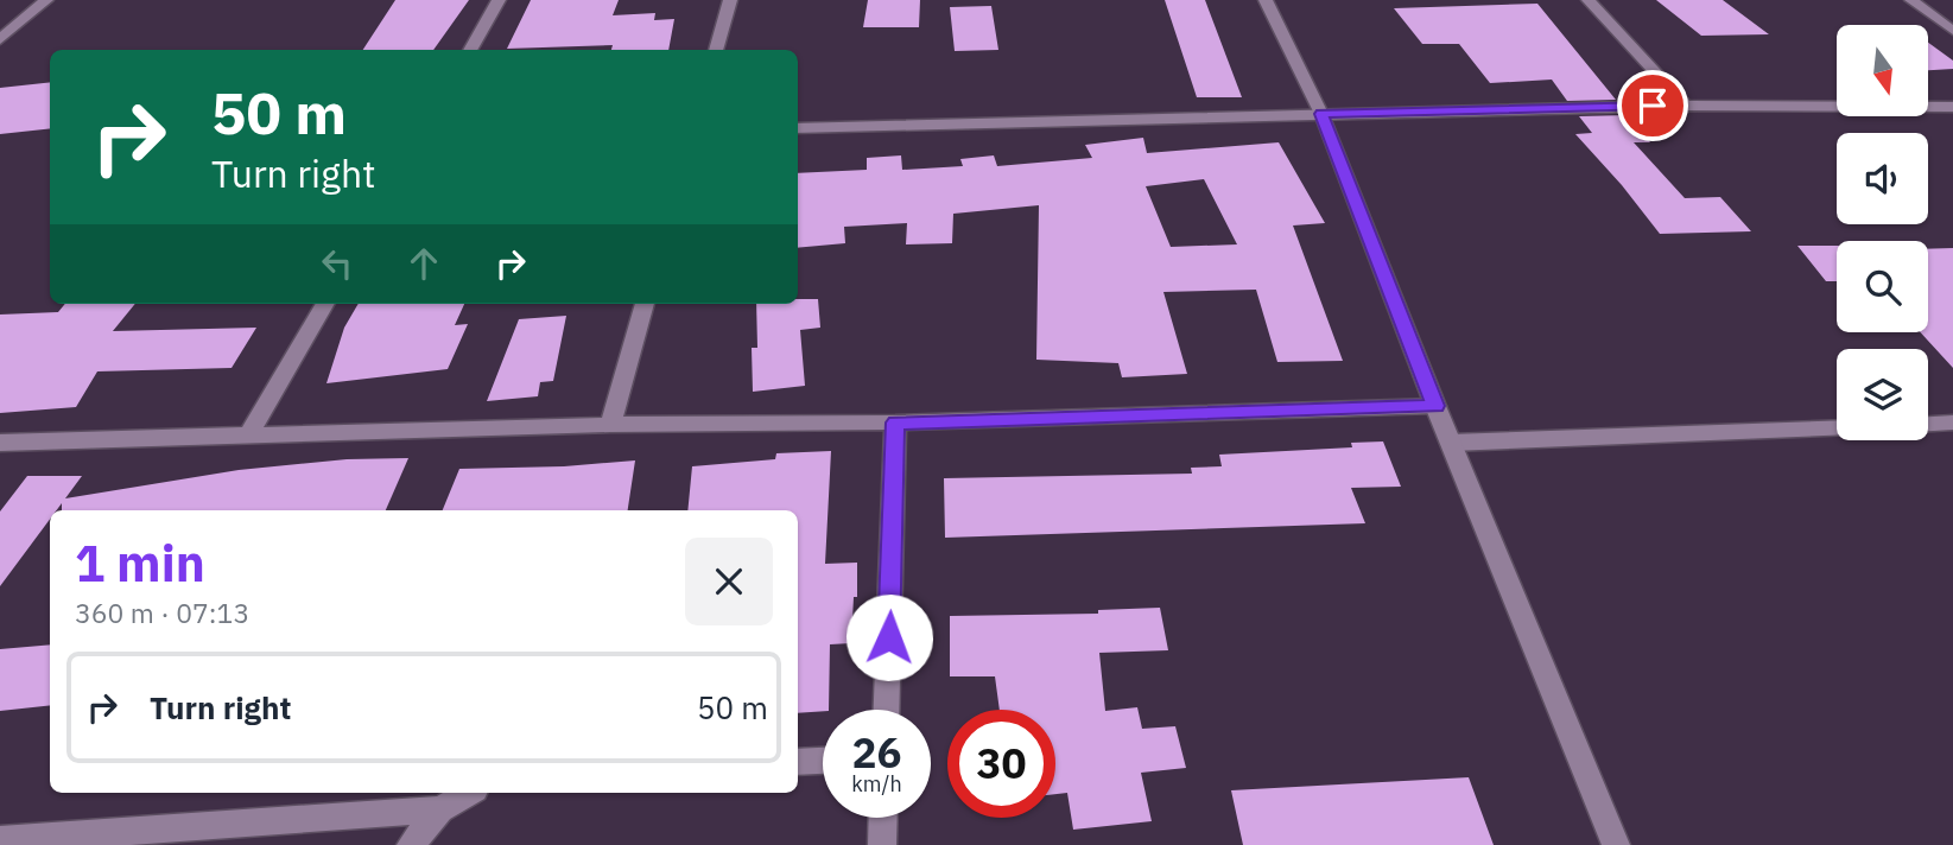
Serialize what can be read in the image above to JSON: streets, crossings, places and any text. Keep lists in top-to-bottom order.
{
  "north": "bottom",
  "page": {
    "turn": ["50 m", "Turn right"],
    "heading": ["1 min", "360 m · 07:13"],
    "list": [
      {
        "name": "Turn right",
        "value": "50 m"
      }
    ],
    "speed": "26 km/h",
    "limit": "30"
  }
}
